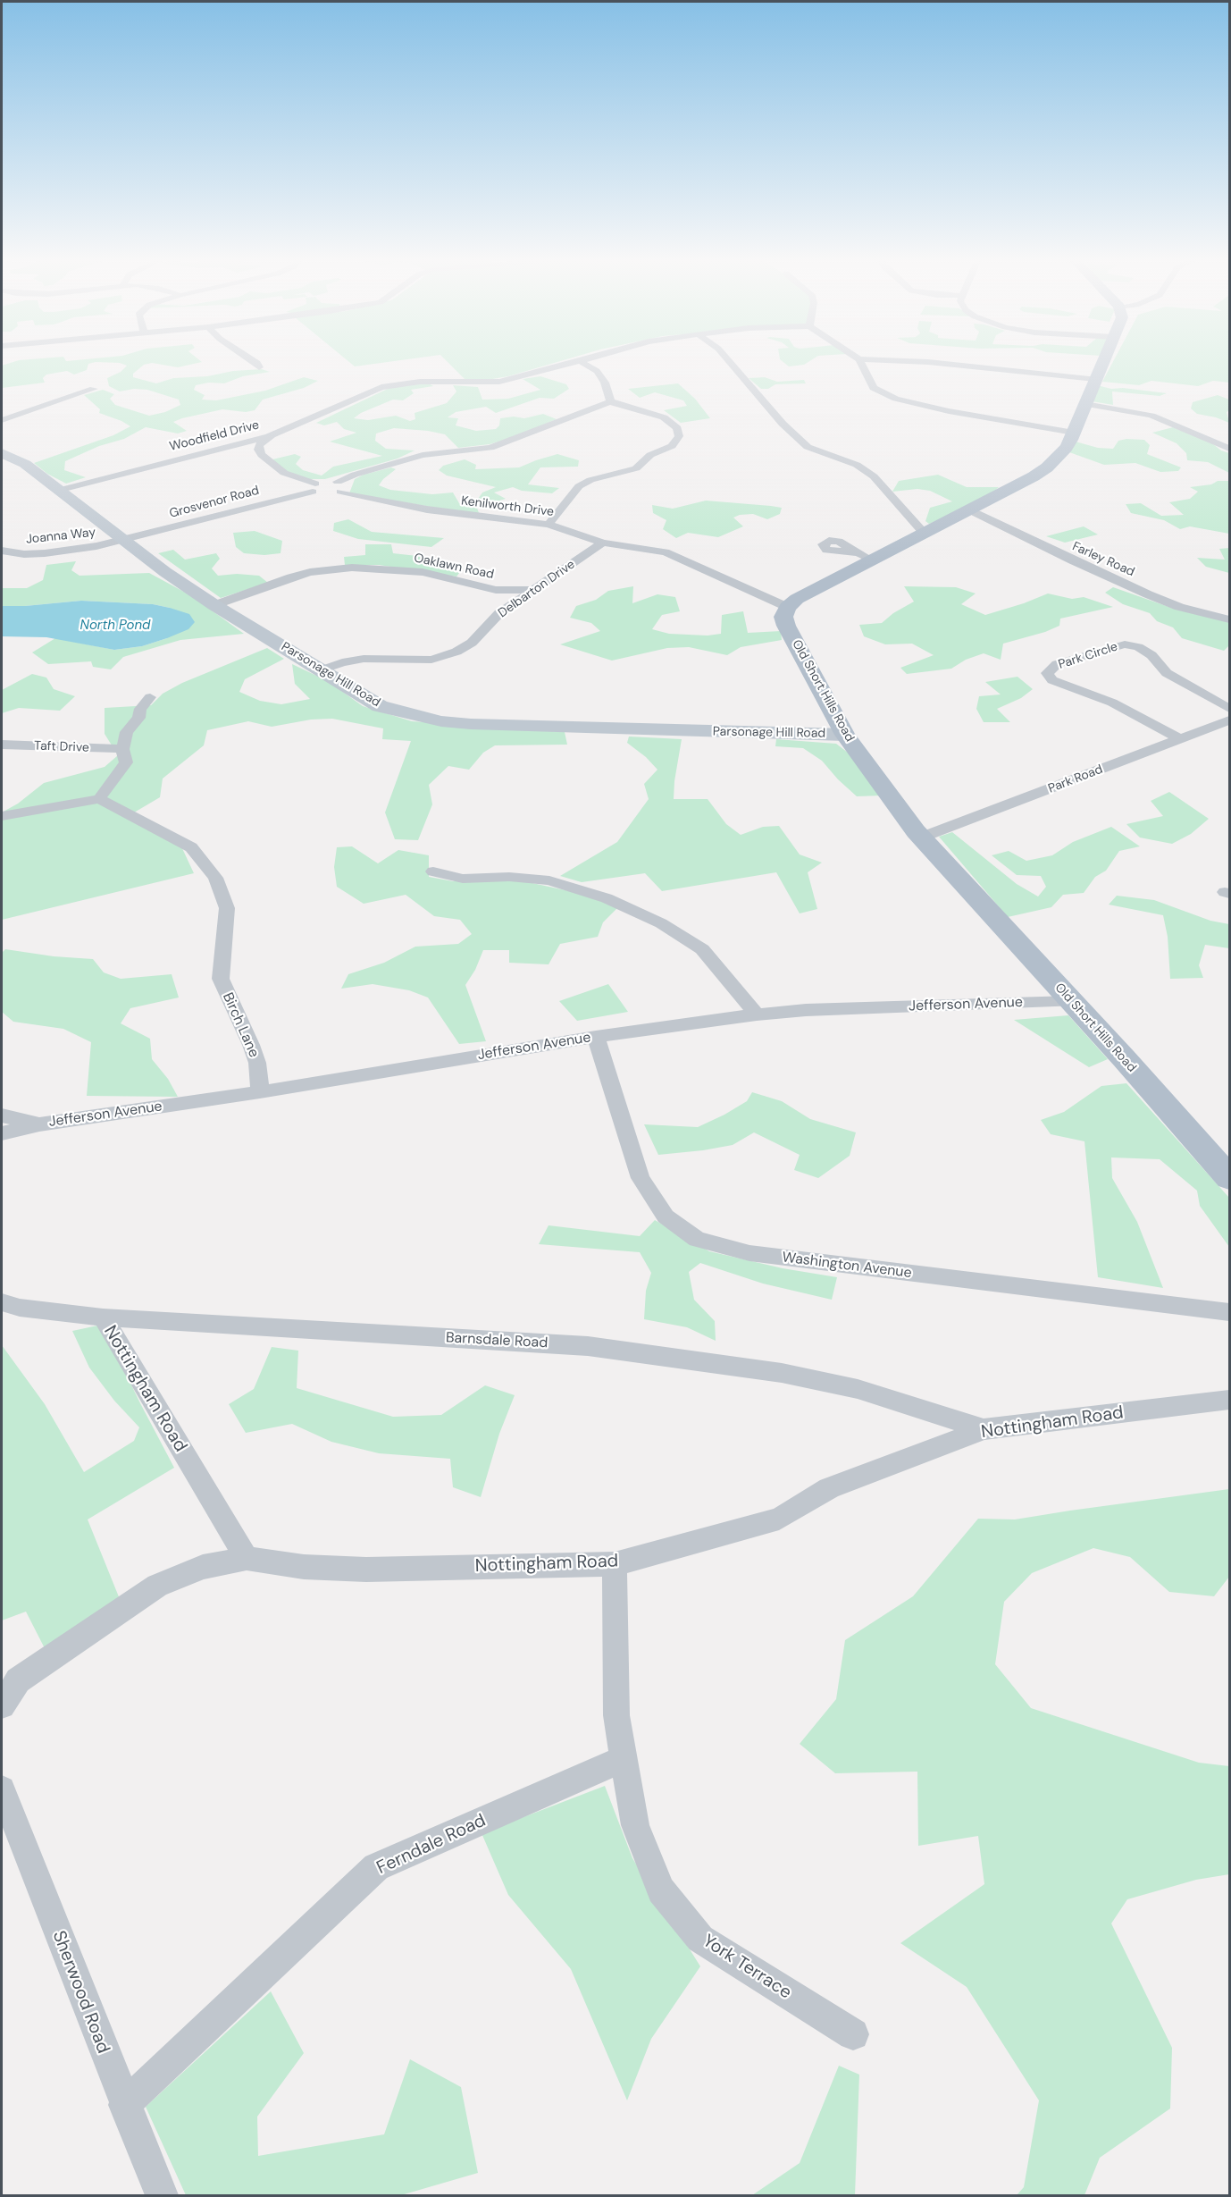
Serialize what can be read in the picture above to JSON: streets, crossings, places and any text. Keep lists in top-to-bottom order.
{
  "streets": {
    "main road": ["Old Short Hills Road"],
    "street": [
      "Woodfield Drive",
      "Grosvenor Road",
      "Kenilworth Drive",
      "Joanna Way",
      "Farley Road",
      "Oaklawn Road",
      "Delbarton Drive",
      "Park Circle",
      "Parsonage Hill Road",
      "Taft Drive",
      "Park Road",
      "Jefferson Avenue",
      "Birch Lane",
      "Washington Avenue",
      "Barnsdale Road",
      "Nottingham Road",
      "Ferndale Road",
      "York Terrace",
      "Sherwood Road"
    ]
  },
  "crossings": [
    ["Woodfield Drive", "Parsonage Hill Road"],
    ["Grosvenor Road", "Kenilworth Drive"],
    ["Grosvenor Road", "Joanna Way"],
    ["Grosvenor Road", "Parsonage Hill Road"],
    ["Kenilworth Drive", "Delbarton Drive"],
    ["Kenilworth Drive", "Old Short Hills Road"],
    ["Joanna Way", "Parsonage Hill Road"],
    ["Oaklawn Road", "Delbarton Drive"],
    ["Oaklawn Road", "Parsonage Hill Road"],
    ["Delbarton Drive", "Parsonage Hill Road"],
    ["Park Circle", "Park Road"],
    ["Parsonage Hill Road", "Old Short Hills Road"],
    ["Old Short Hills Road", "Park Road"],
    ["Old Short Hills Road", "Jefferson Avenue"],
    ["Jefferson Avenue", "Birch Lane"],
    ["Jefferson Avenue", "Washington Avenue"],
    ["Barnsdale Road", "Nottingham Road"],
    ["Ferndale Road", "York Terrace"],
    ["Ferndale Road", "Sherwood Road"]
  ],
  "water": ["North Pond"]
}
